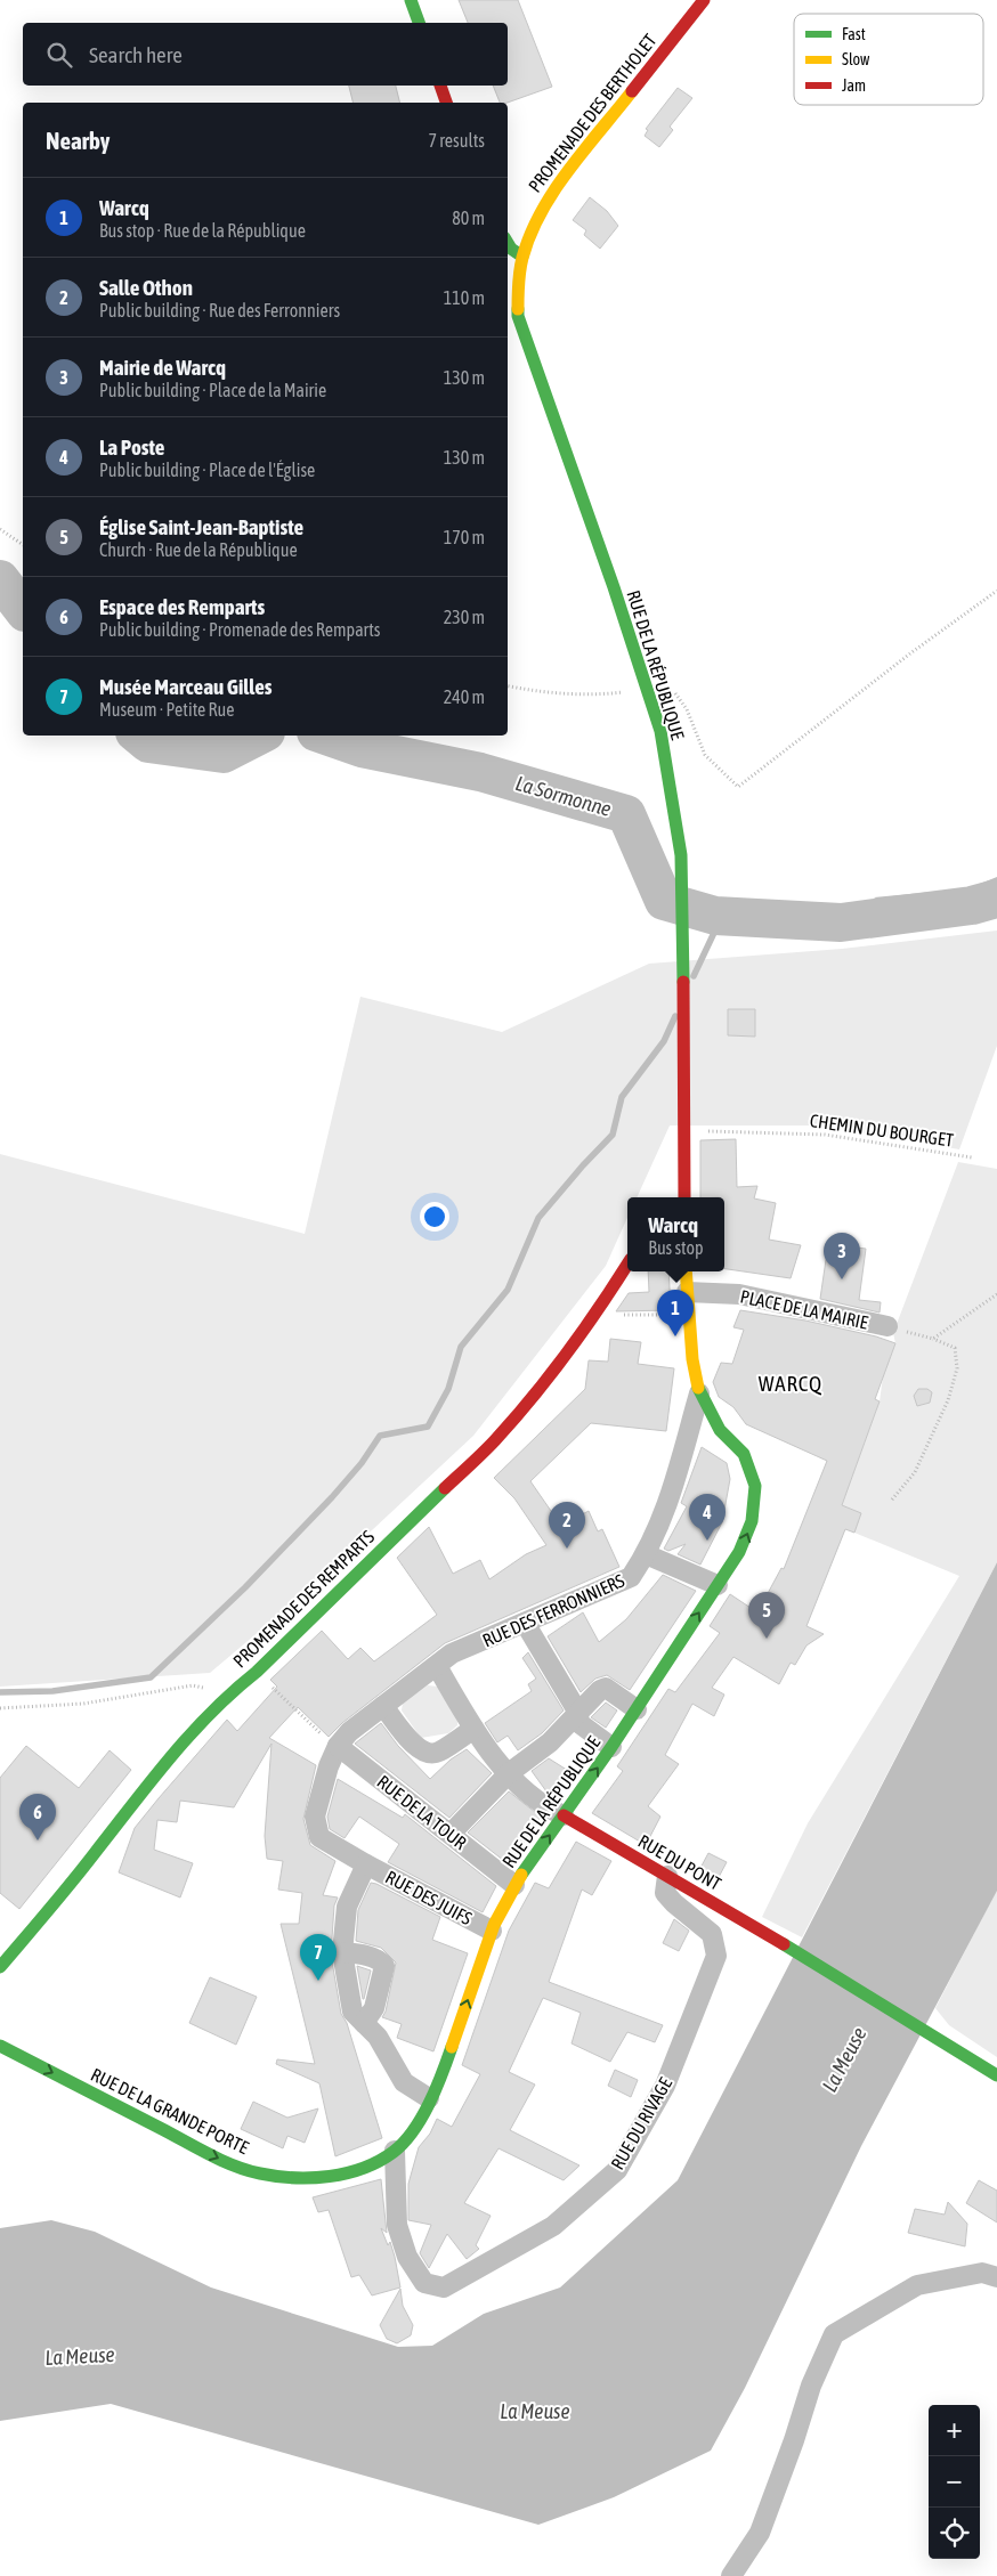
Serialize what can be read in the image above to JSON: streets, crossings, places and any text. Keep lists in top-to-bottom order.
{
  "streets": {
    "main road": [
      "PROMENADE DES BERTHOLET",
      "RUE DE LA RÉPUBLIQUE",
      "PROMENADE DES REMPARTS",
      "RUE DU PONT",
      "RUE DE LA GRANDE PORTE"
    ],
    "street": [
      "PLACE DE LA MAIRIE",
      "RUE DES FERRONNIERS",
      "RUE DE LA TOUR",
      "RUE DES JUIFS",
      "RUE DU RIVAGE"
    ],
    "path": ["CHEMIN DU BOURGET"]
  },
  "crossings": [
    ["PROMENADE DES BERTHOLET", "RUE DE LA RÉPUBLIQUE"],
    ["RUE DE LA RÉPUBLIQUE", "CHEMIN DU BOURGET"],
    ["RUE DE LA RÉPUBLIQUE", "RUE DES FERRONNIERS"],
    ["RUE DE LA RÉPUBLIQUE", "RUE DE LA TOUR"],
    ["RUE DE LA RÉPUBLIQUE", "RUE DU PONT"],
    ["RUE DE LA RÉPUBLIQUE", "RUE DES JUIFS"],
    ["RUE DE LA RÉPUBLIQUE", "RUE DE LA GRANDE PORTE"],
    ["RUE DES FERRONNIERS", "RUE DE LA TOUR"],
    ["RUE DES FERRONNIERS", "RUE DES JUIFS"],
    ["RUE DE LA TOUR", "RUE DES JUIFS"],
    ["RUE DU PONT", "RUE DU RIVAGE"],
    ["RUE DE LA GRANDE PORTE", "RUE DU RIVAGE"]
  ],
  "one_way": ["RUE DE LA RÉPUBLIQUE", "RUE DE LA GRANDE PORTE"],
  "districts": ["WARCQ"],
  "water": ["La Sormonne", "La Meuse"],
  "legend": ["Fast", "Slow", "Jam"],
  "page": {
    "search": "Search here",
    "heading": ["Nearby", "7 results"],
    "list": [
      {
        "mark": "1",
        "name": "Warcq",
        "note": "Bus stop · Rue de la République",
        "value": "80 m"
      },
      {
        "mark": "2",
        "name": "Salle Othon",
        "note": "Public building · Rue des Ferronniers",
        "value": "110 m"
      },
      {
        "mark": "3",
        "name": "Mairie de Warcq",
        "note": "Public building · Place de la Mairie",
        "value": "130 m"
      },
      {
        "mark": "4",
        "name": "La Poste",
        "note": "Public building · Place de l'Église",
        "value": "130 m"
      },
      {
        "mark": "5",
        "name": "Église Saint-Jean-Baptiste",
        "note": "Church · Rue de la République",
        "value": "170 m"
      },
      {
        "mark": "6",
        "name": "Espace des Remparts",
        "note": "Public building · Promenade des Remparts",
        "value": "230 m"
      },
      {
        "mark": "7",
        "name": "Musée Marceau Gilles",
        "note": "Museum · Petite Rue",
        "value": "240 m"
      }
    ],
    "popup": ["Warcq", "Bus stop"],
    "pins": [
      "3",
      "1",
      "4",
      "2",
      "5",
      "6",
      "7"
    ],
    "map_buttons": ["+", "−"]
  }
}
